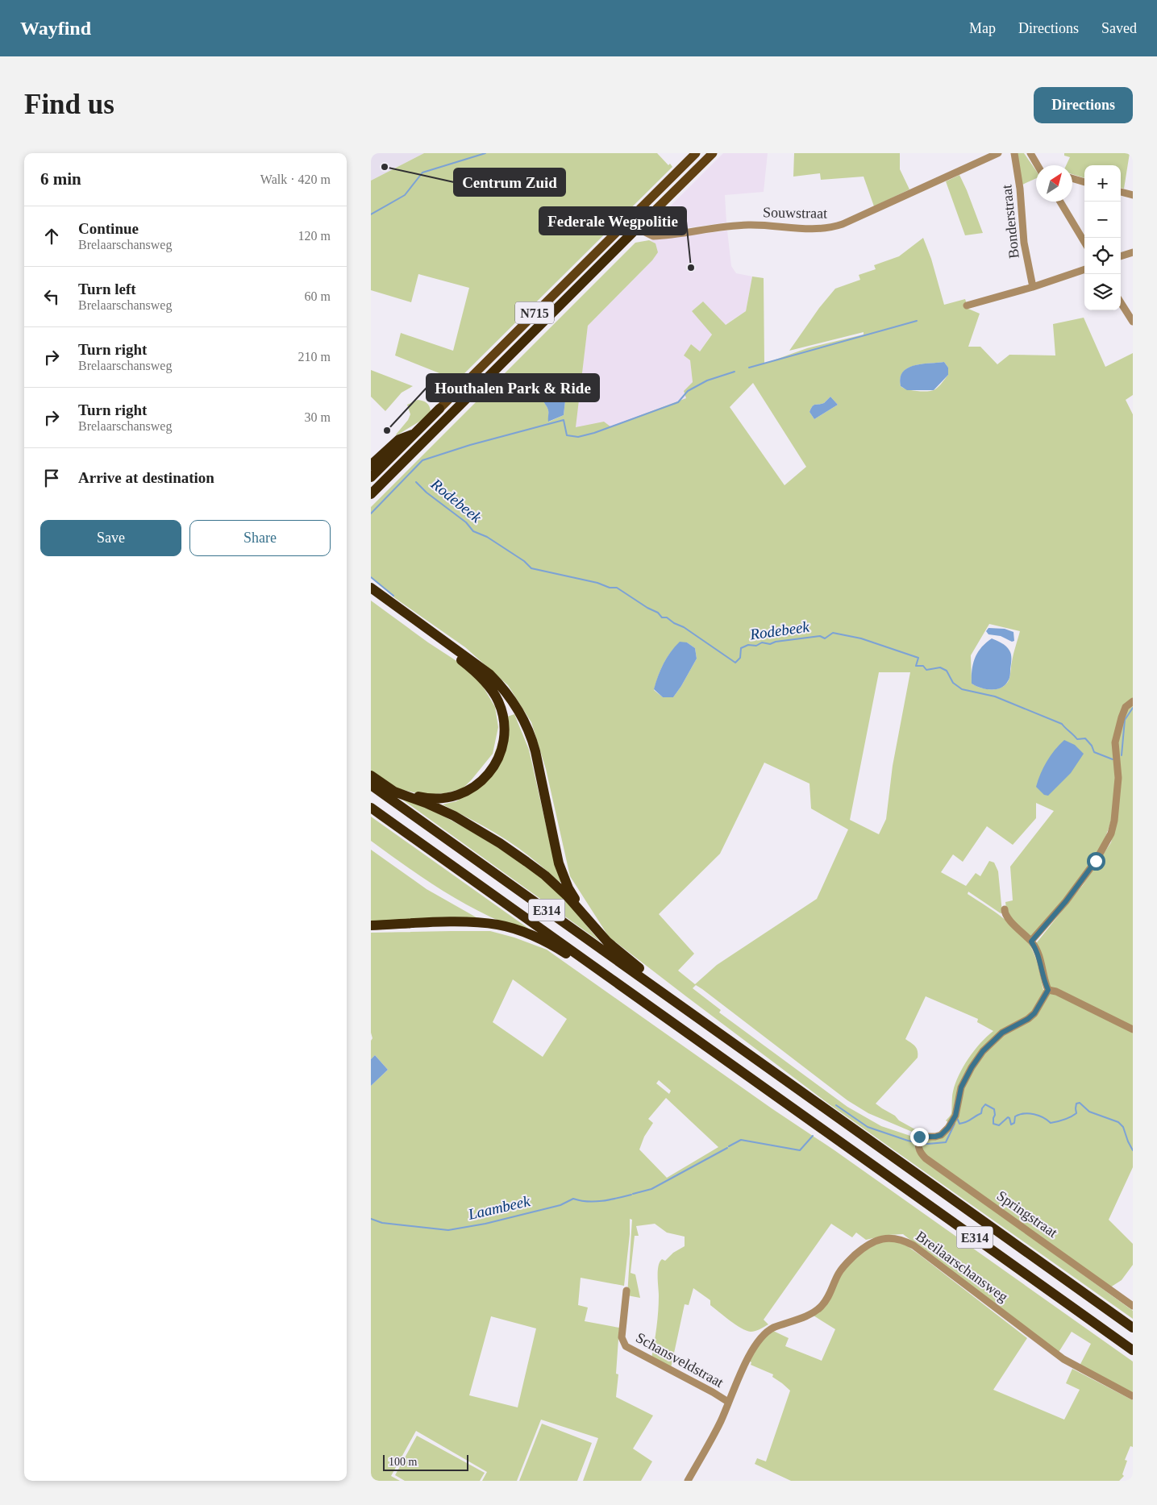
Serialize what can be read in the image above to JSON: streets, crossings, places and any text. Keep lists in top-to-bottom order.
{
  "streets": {
    "highway": ["N715", "E314"],
    "street": [
      "Souwstraat",
      "Bonderstraat",
      "Springstraat",
      "Breilaarschansweg",
      "Schansveldstraat"
    ]
  },
  "crossings": [
    ["Souwstraat", "N715"],
    ["Breilaarschansweg", "Schansveldstraat"]
  ],
  "water": ["Rodebeek", "Laambeek"],
  "places": ["Centrum Zuid", "Federale Wegpolitie", "Houthalen Park & Ride"],
  "scale_bar": "100 m",
  "north": "top right",
  "page": {
    "header": "Wayfind",
    "nav": ["Map", "Directions", "Saved"],
    "buttons": [
      "Directions",
      ["Save", "Share"]
    ],
    "title": "Find us",
    "heading": ["6 min", "Walk · 420 m"],
    "map_buttons": ["+", "−"],
    "list": [
      ["Continue", "Brelaarschansweg", "120 m"],
      ["Turn left", "Brelaarschansweg", "60 m"],
      ["Turn right", "Brelaarschansweg", "210 m"],
      ["Turn right", "Brelaarschansweg", "30 m"],
      "Arrive at destination"
    ],
    "scale": "100 m"
  }
}
